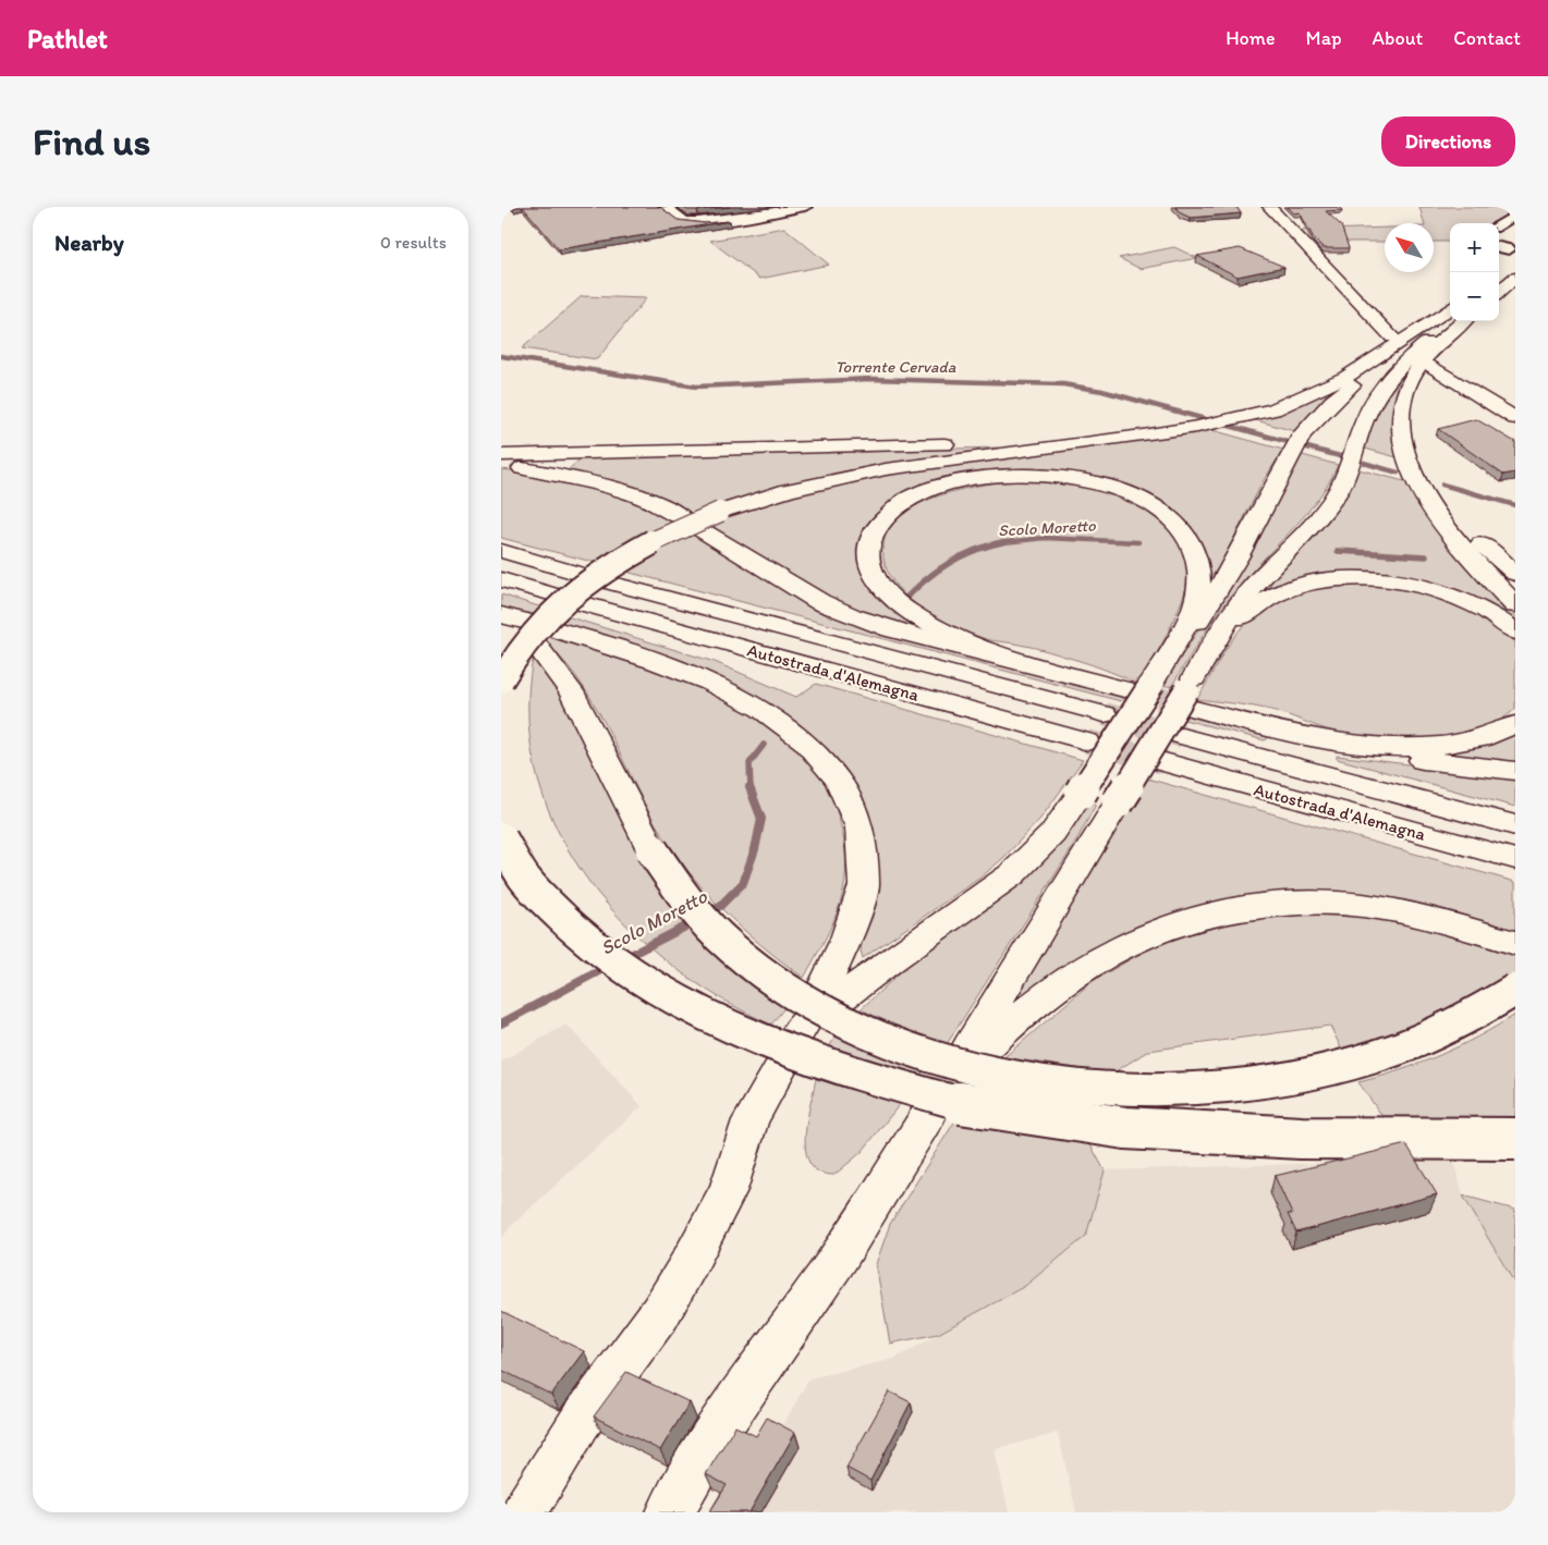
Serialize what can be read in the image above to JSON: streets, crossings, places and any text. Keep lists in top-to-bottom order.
{
  "streets": {
    "main road": ["Autostrada d'Alemagna"]
  },
  "water": ["Torrente Cervada", "Scolo Moretto"],
  "north": "top left",
  "page": {
    "header": "Pathlet",
    "nav": [
      "Home",
      "Map",
      "About",
      "Contact"
    ],
    "buttons": "Directions",
    "title": "Find us",
    "heading": ["Nearby", "0 results"],
    "map_buttons": ["+", "−"]
  }
}
